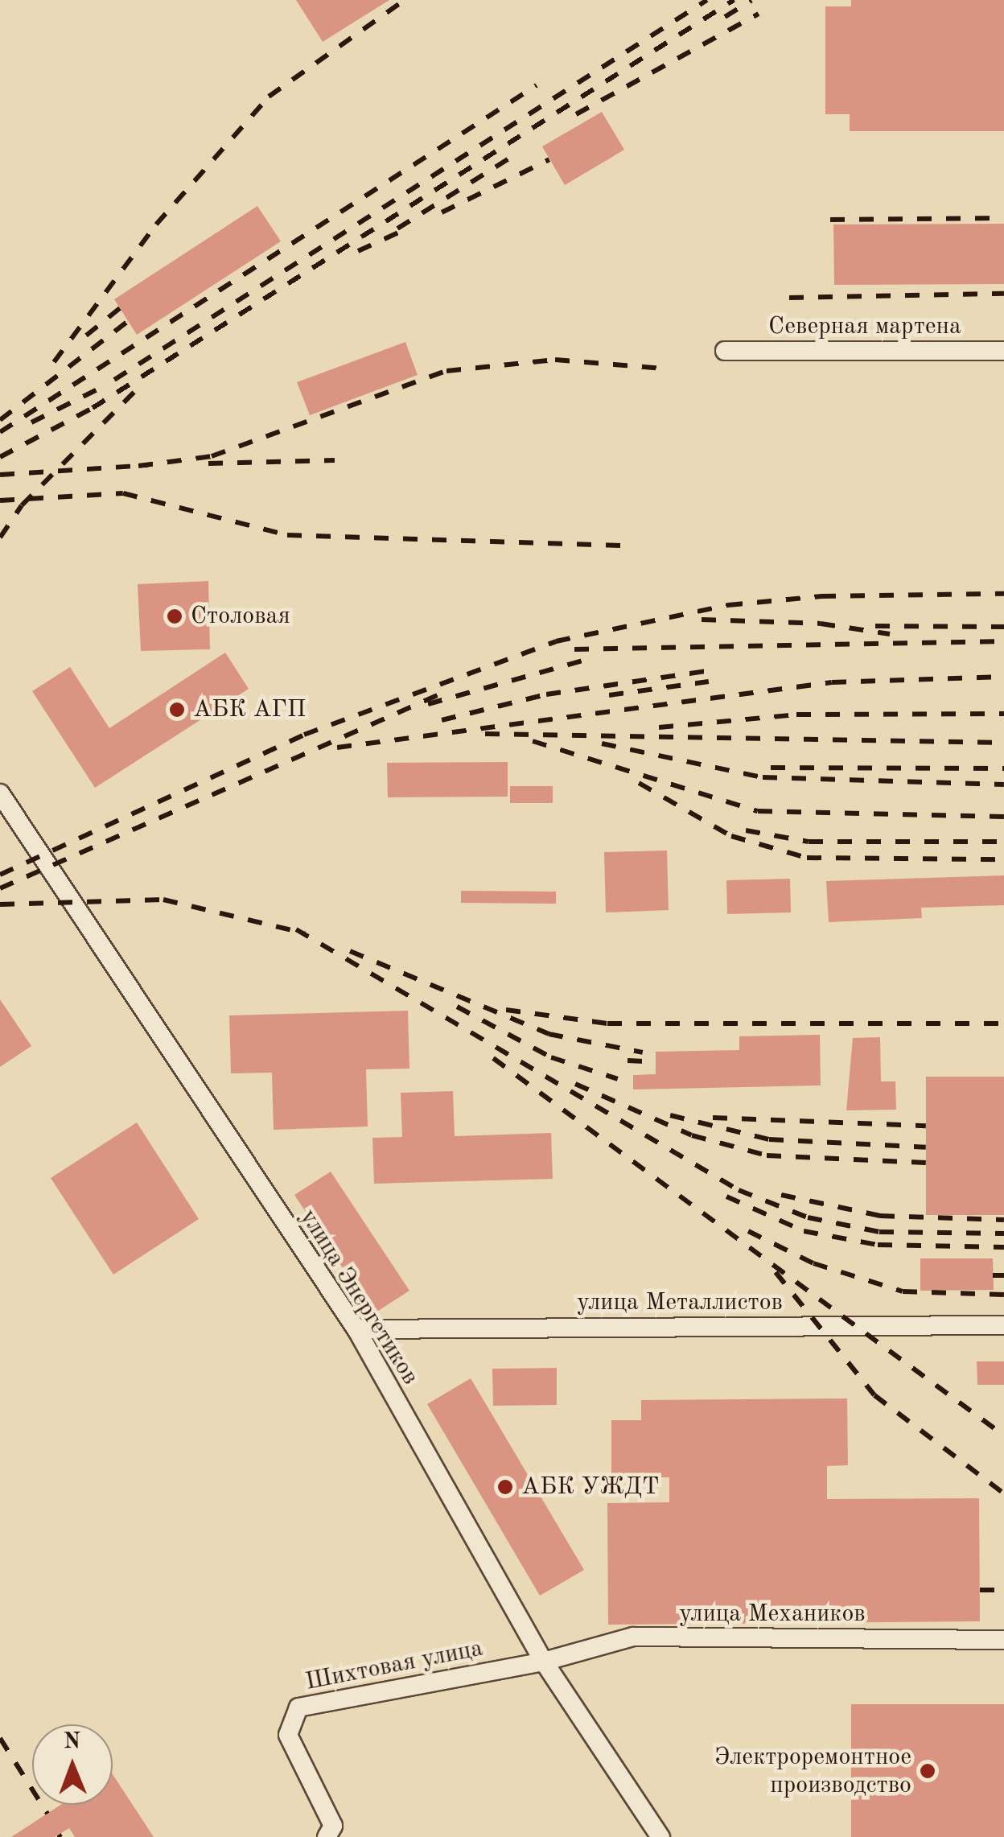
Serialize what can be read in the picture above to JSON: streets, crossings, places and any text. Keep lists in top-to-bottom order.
{
  "streets": {
    "street": [
      "Северная мартена",
      "улица Энергетиков",
      "улица Металлистов",
      "улица Механиков",
      "Шихтовая улица"
    ]
  },
  "crossings": [
    ["улица Энергетиков", "улица Металлистов"],
    ["улица Энергетиков", "улица Механиков"],
    ["улица Энергетиков", "Шихтовая улица"],
    ["улица Механиков", "Шихтовая улица"]
  ],
  "places": [
    "Столовая",
    "АБК АГП",
    "АБК УЖДТ",
    "Электроремонтное производство"
  ],
  "north": "top"
}
